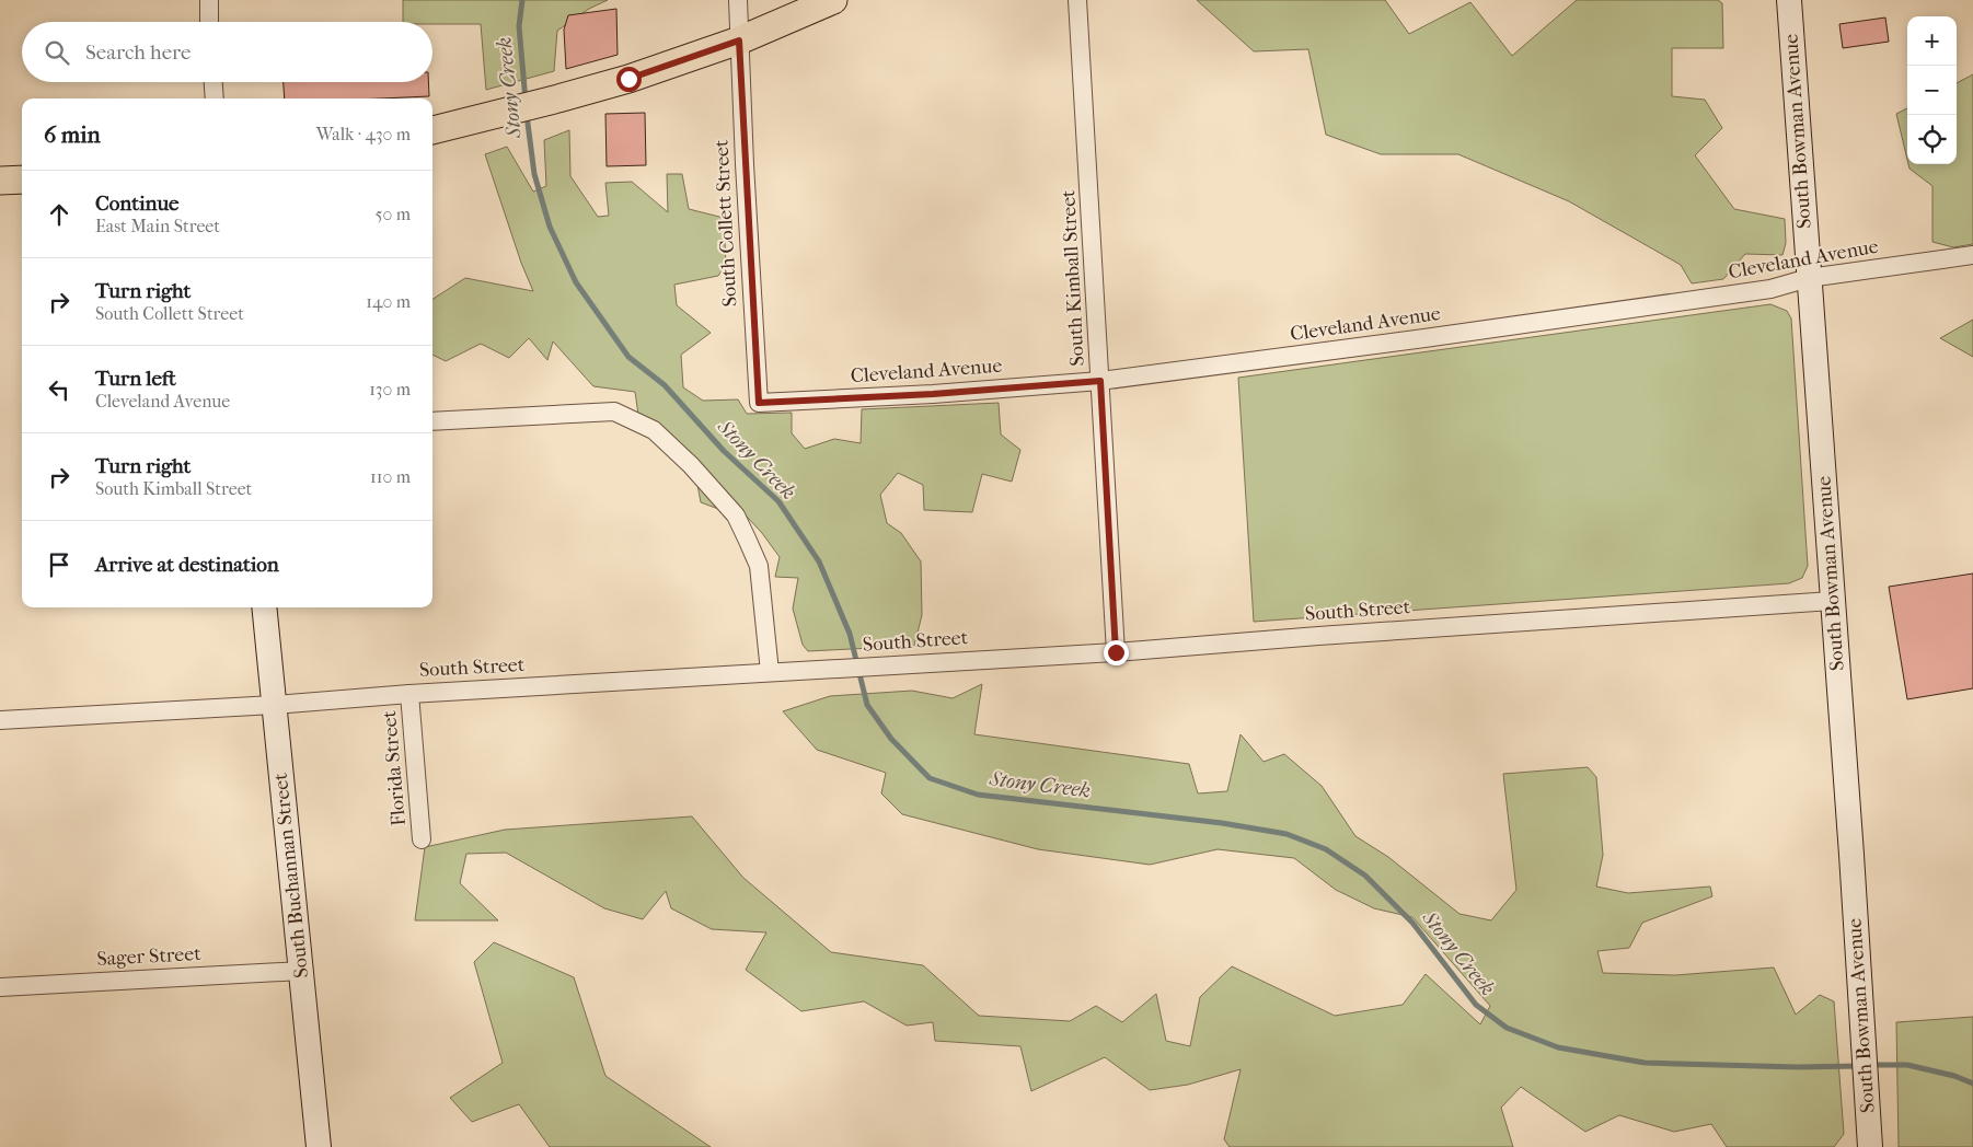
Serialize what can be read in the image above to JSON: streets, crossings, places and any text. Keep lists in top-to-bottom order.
{
  "streets": {
    "main road": ["South Bowman Avenue", "South Buchannan Street"],
    "street": [
      "South Collett Street",
      "Cleveland Avenue",
      "South Kimball Street",
      "South Street",
      "Florida Street",
      "Sager Street"
    ]
  },
  "crossings": [
    ["South Bowman Avenue", "Cleveland Avenue"],
    ["South Bowman Avenue", "South Street"],
    ["South Collett Street", "Cleveland Avenue"],
    ["Cleveland Avenue", "South Kimball Street"],
    ["South Kimball Street", "South Street"],
    ["South Street", "Florida Street"],
    ["South Street", "South Buchannan Street"],
    ["South Buchannan Street", "Sager Street"]
  ],
  "water": ["Stony Creek"],
  "page": {
    "map_buttons": ["+", "−"],
    "search": "Search here",
    "heading": ["6 min", "Walk · 430 m"],
    "list": [
      ["Continue", "East Main Street", "50 m"],
      ["Turn right", "South Collett Street", "140 m"],
      ["Turn left", "Cleveland Avenue", "130 m"],
      ["Turn right", "South Kimball Street", "110 m"],
      "Arrive at destination"
    ]
  }
}
